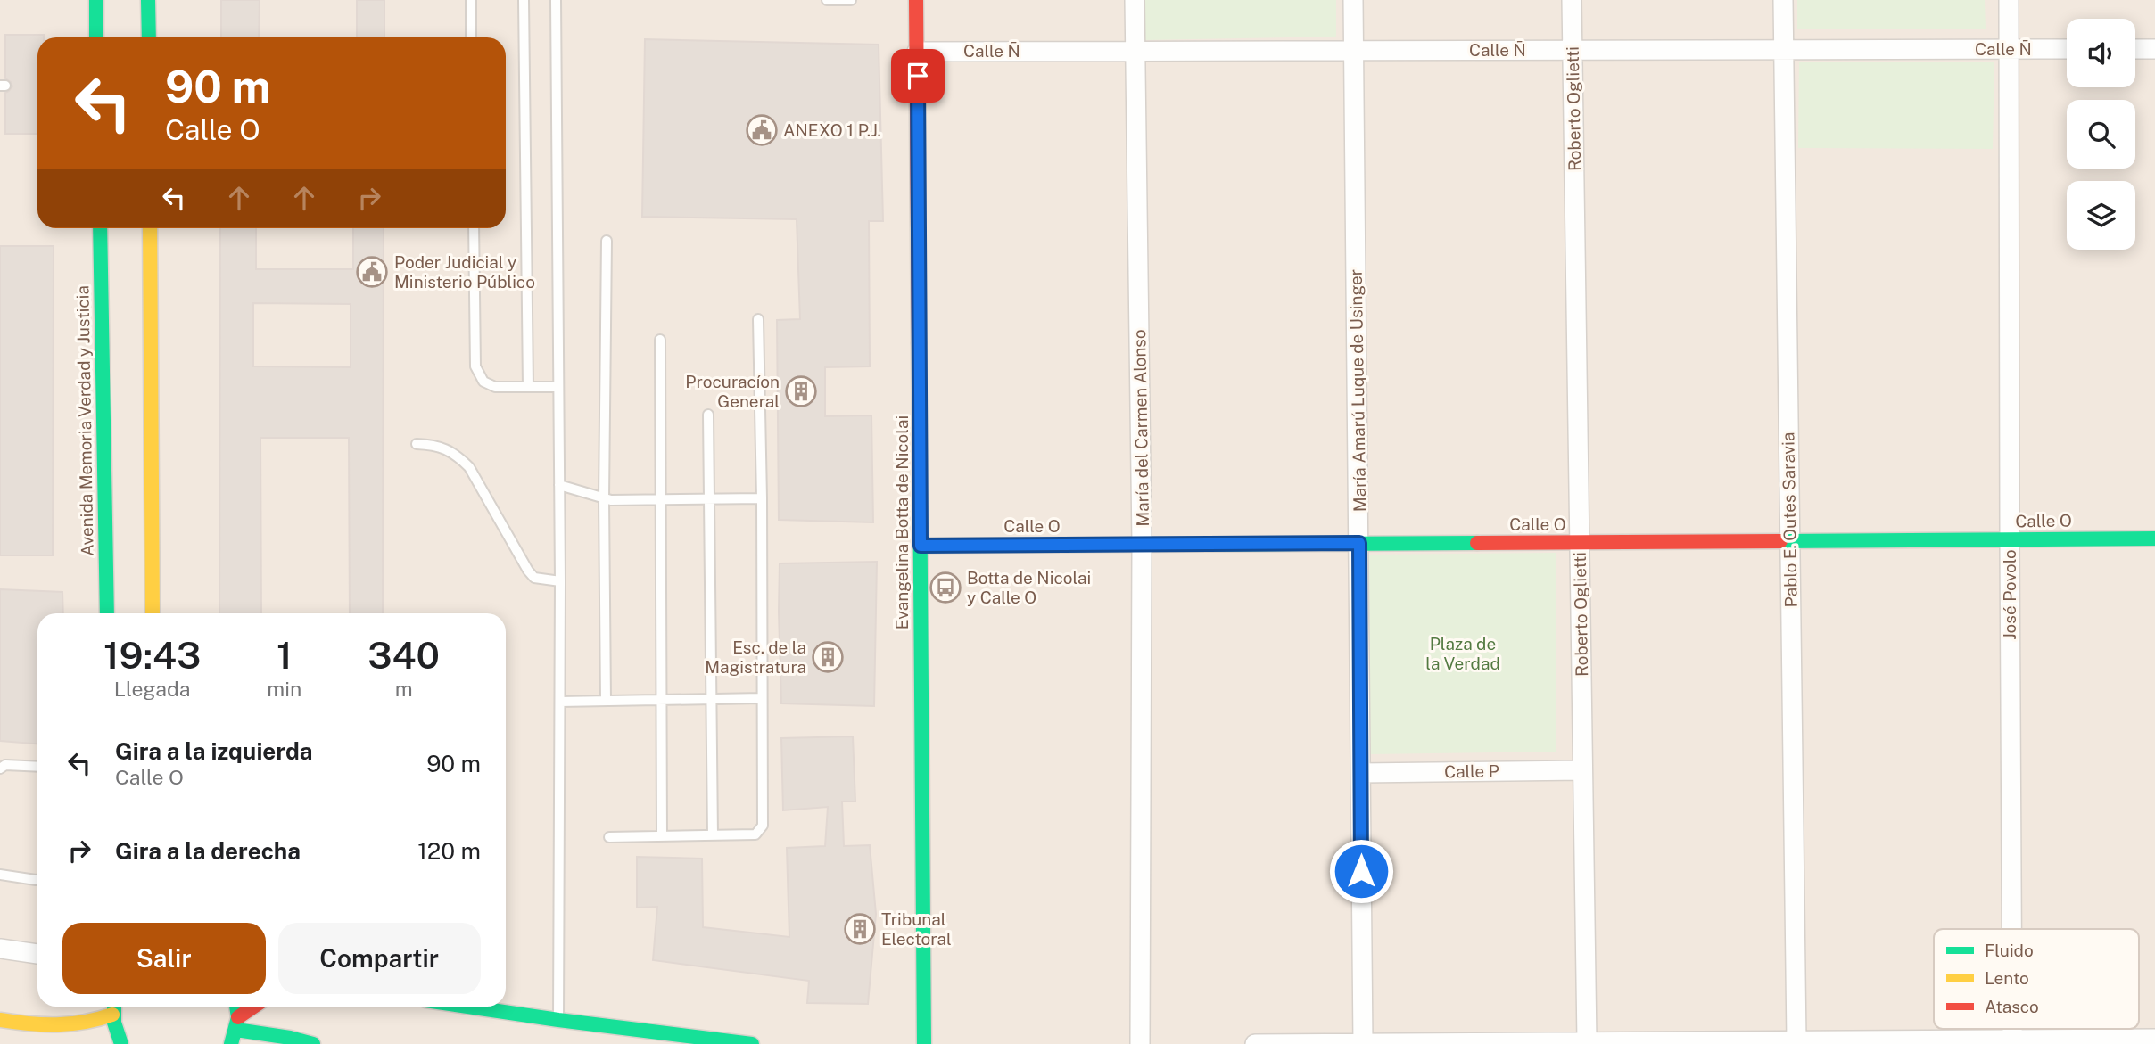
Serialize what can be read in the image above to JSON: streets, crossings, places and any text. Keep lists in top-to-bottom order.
{
  "streets": {
    "street": [
      "Calle Ñ",
      "Roberto Oglietti",
      "María Amarú Luque de Usinger",
      "Avenida Memoria Verdad y Justicia",
      "María del Carmen Alonso",
      "Pablo E. Outes Saravia",
      "Calle O",
      "Evangelina Botta de Nicolai",
      "José Povolo",
      "Calle P"
    ]
  },
  "crossings": [
    ["Calle Ñ", "Roberto Oglietti"],
    ["Calle Ñ", "María Amarú Luque de Usinger"],
    ["Calle Ñ", "María del Carmen Alonso"],
    ["Calle Ñ", "Pablo E. Outes Saravia"],
    ["Calle Ñ", "Evangelina Botta de Nicolai"],
    ["Calle Ñ", "José Povolo"],
    ["Roberto Oglietti", "Calle O"],
    ["Roberto Oglietti", "Calle P"],
    ["María Amarú Luque de Usinger", "Calle O"],
    ["María Amarú Luque de Usinger", "Calle P"],
    ["María del Carmen Alonso", "Calle O"],
    ["Pablo E. Outes Saravia", "Calle O"],
    ["Calle O", "Evangelina Botta de Nicolai"],
    ["Calle O", "José Povolo"]
  ],
  "parks": ["Plaza de la Verdad"],
  "places": {
    "public building": ["ANEXO 1 P.J.", "Poder Judicial y Ministerio Público"],
    "building": ["Procuracíon General", "Esc. de la Magistratura", "Tribunal Electoral"],
    "bus stop": ["Botta de Nicolai y Calle O"]
  },
  "legend": ["Fluido", "Lento", "Atasco"],
  "page": {
    "turn": ["90 m", "Calle O"],
    "eta": [
      "19:43",
      "Llegada",
      "1",
      "min",
      "340",
      "m"
    ],
    "list": [
      {
        "name": "Gira a la izquierda",
        "note": "Calle O",
        "value": "90 m"
      },
      {
        "name": "Gira a la derecha",
        "value": "120 m"
      }
    ],
    "buttons": ["Salir", "Compartir"]
  }
}
